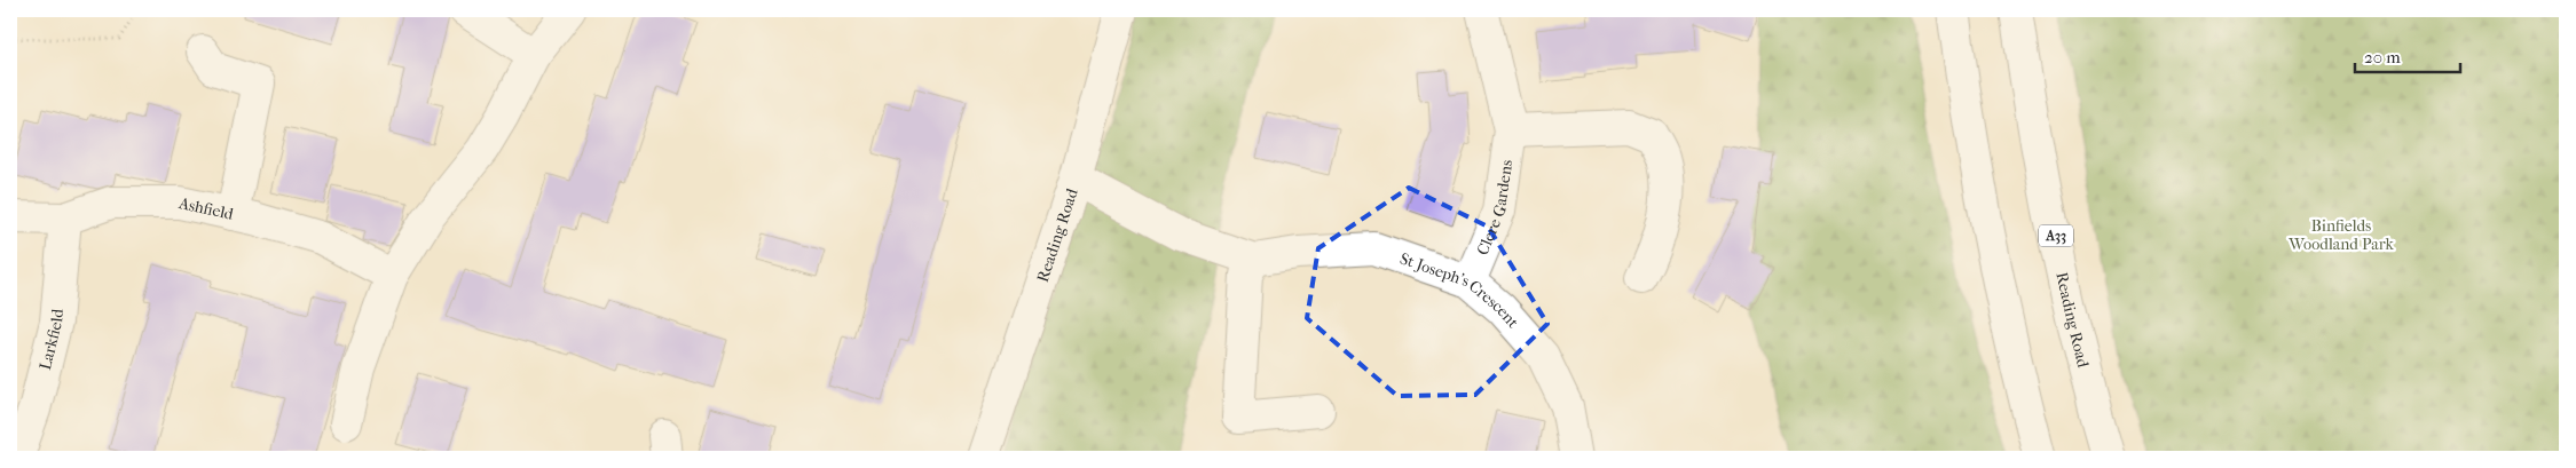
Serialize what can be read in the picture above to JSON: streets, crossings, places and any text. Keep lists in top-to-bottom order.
{
  "streets": {
    "main road": [
      "Clere Gardens",
      "Ashfield",
      "Reading Road",
      "A33",
      "St Joseph's Crescent",
      "Larkfield"
    ]
  },
  "crossings": [
    ["Clere Gardens", "St Joseph's Crescent"],
    ["Ashfield", "Larkfield"],
    ["Reading Road", "St Joseph's Crescent"]
  ],
  "parks": ["Binfields Woodland Park"],
  "scale_bar": "20 m"
}
